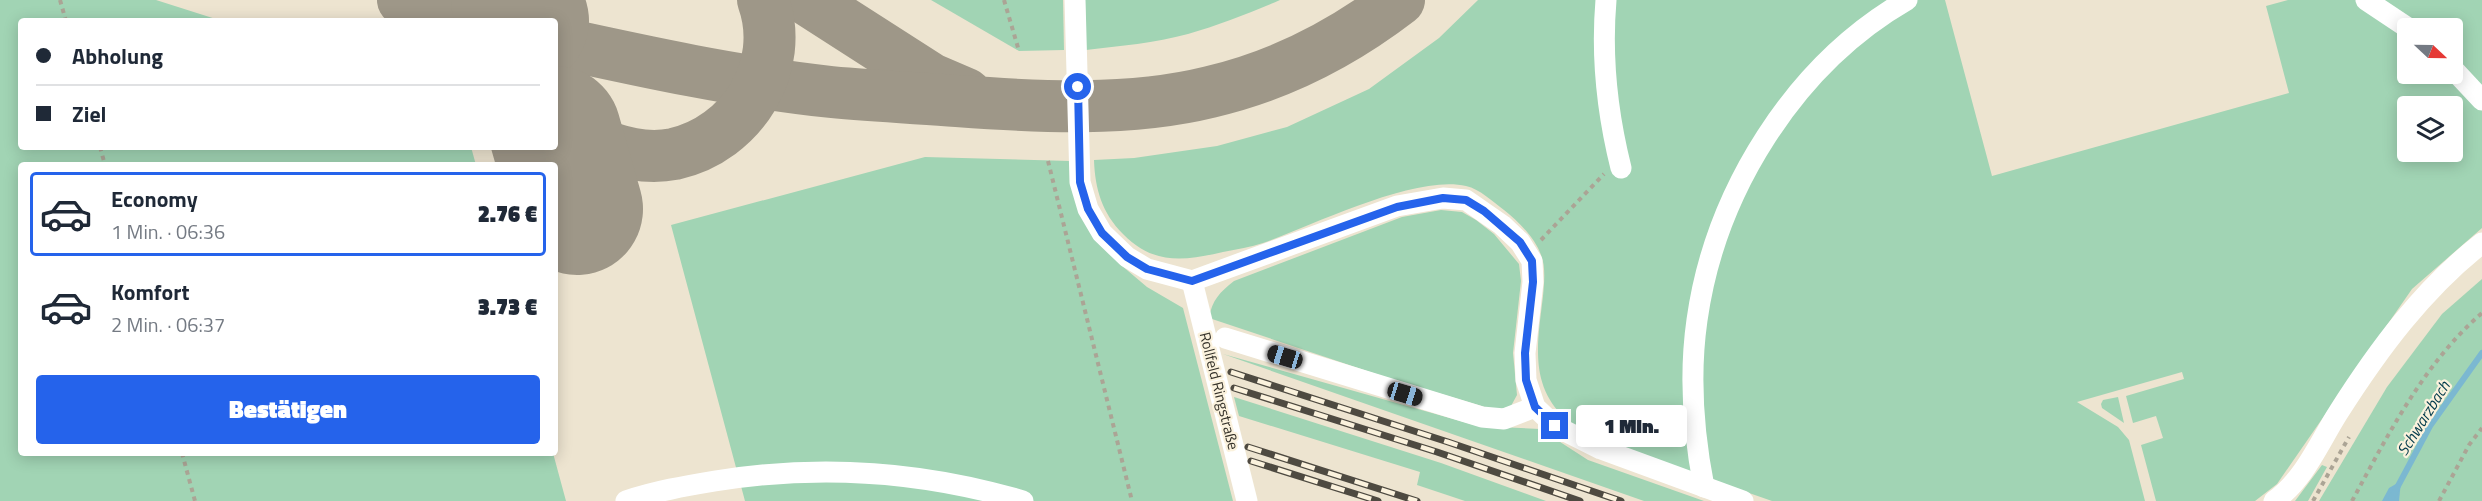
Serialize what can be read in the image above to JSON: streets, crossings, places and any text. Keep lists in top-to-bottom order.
{
  "streets": {
    "lane": ["Rollfeld Ringstraße"]
  },
  "water": ["Schwarzbach"],
  "north": "right",
  "page": {
    "banner": ["Abholung", "Ziel"],
    "list": [
      {
        "name": "Economy",
        "note": "1 Min. · 06:36",
        "value": "2.76 €"
      },
      {
        "name": "Komfort",
        "note": "2 Min. · 06:37",
        "value": "3.73 €"
      }
    ],
    "buttons": "Bestätigen",
    "bubble": "1 Min."
  }
}
